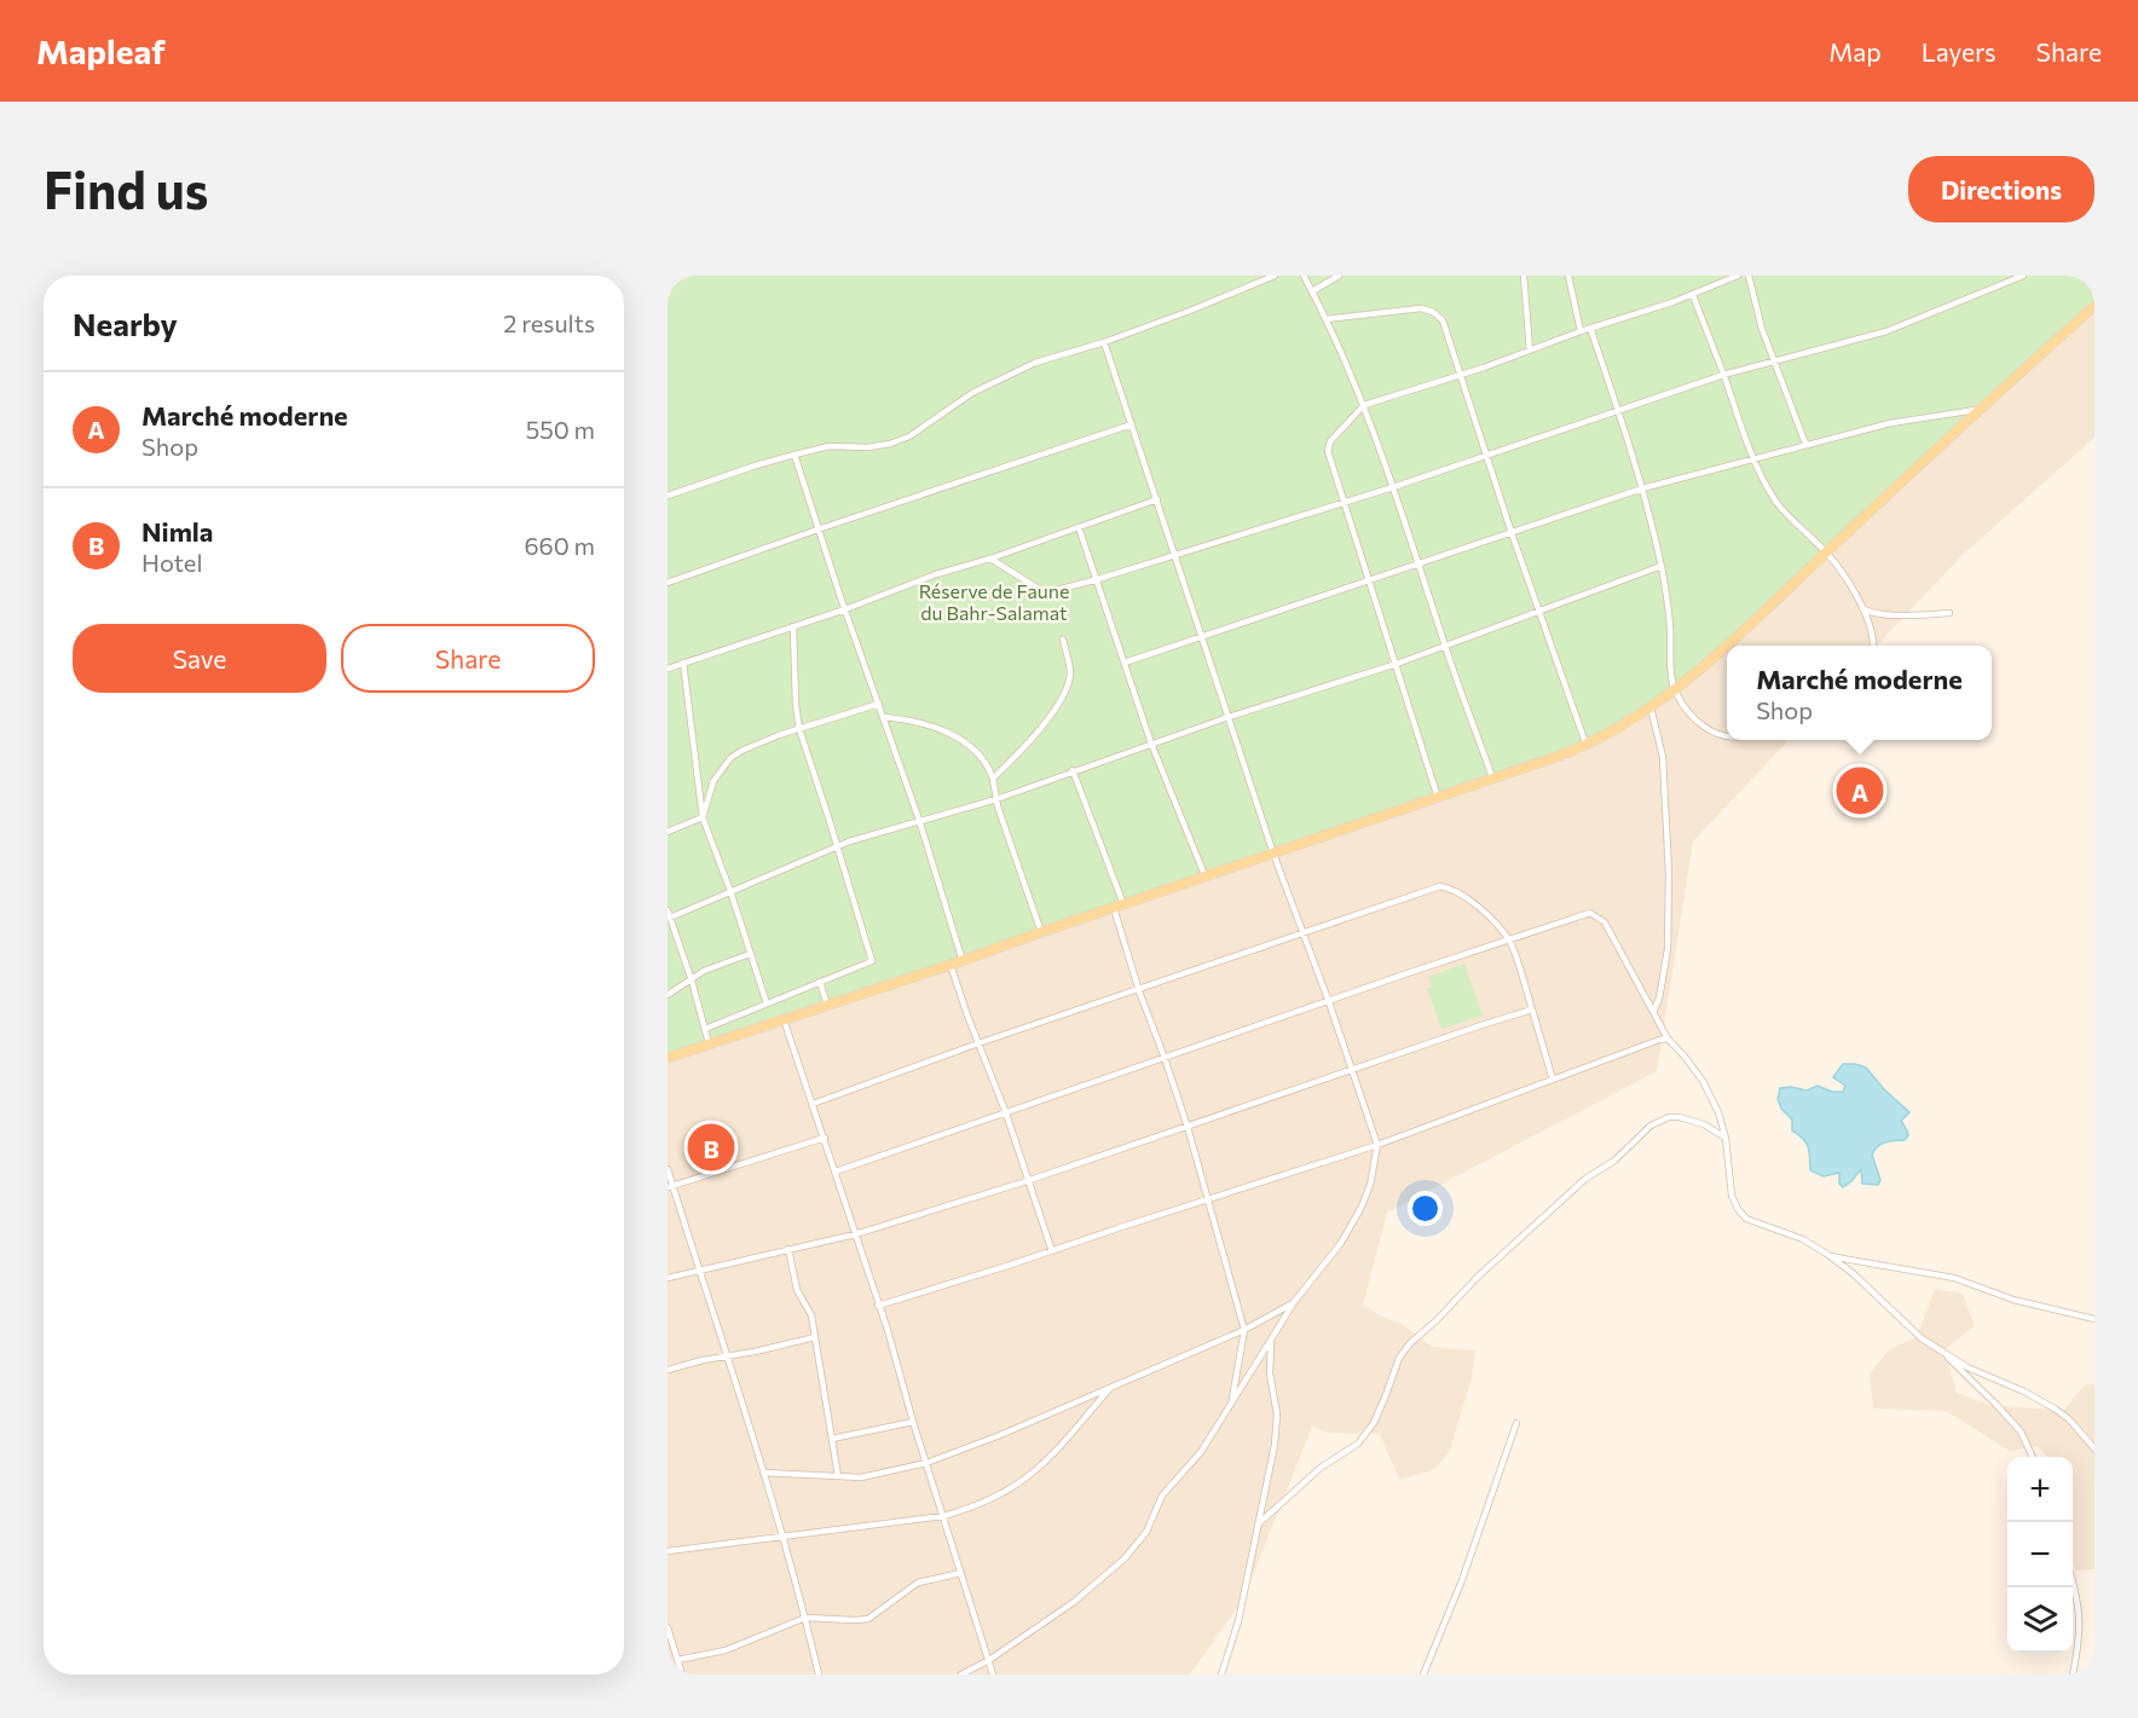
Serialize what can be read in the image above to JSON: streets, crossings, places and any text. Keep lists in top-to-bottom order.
{
  "parks": ["Réserve de Faune du Bahr-Salamat"],
  "page": {
    "header": "Mapleaf",
    "nav": ["Map", "Layers", "Share"],
    "buttons": [
      "Directions",
      ["Save", "Share"]
    ],
    "title": "Find us",
    "heading": ["Nearby", "2 results"],
    "list": [
      {
        "mark": "A",
        "name": "Marché moderne",
        "note": "Shop",
        "value": "550 m"
      },
      {
        "mark": "B",
        "name": "Nimla",
        "note": "Hotel",
        "value": "660 m"
      }
    ],
    "popup": ["Marché moderne", "Shop"],
    "pins": ["A", "B"],
    "map_buttons": ["+", "−"]
  }
}
